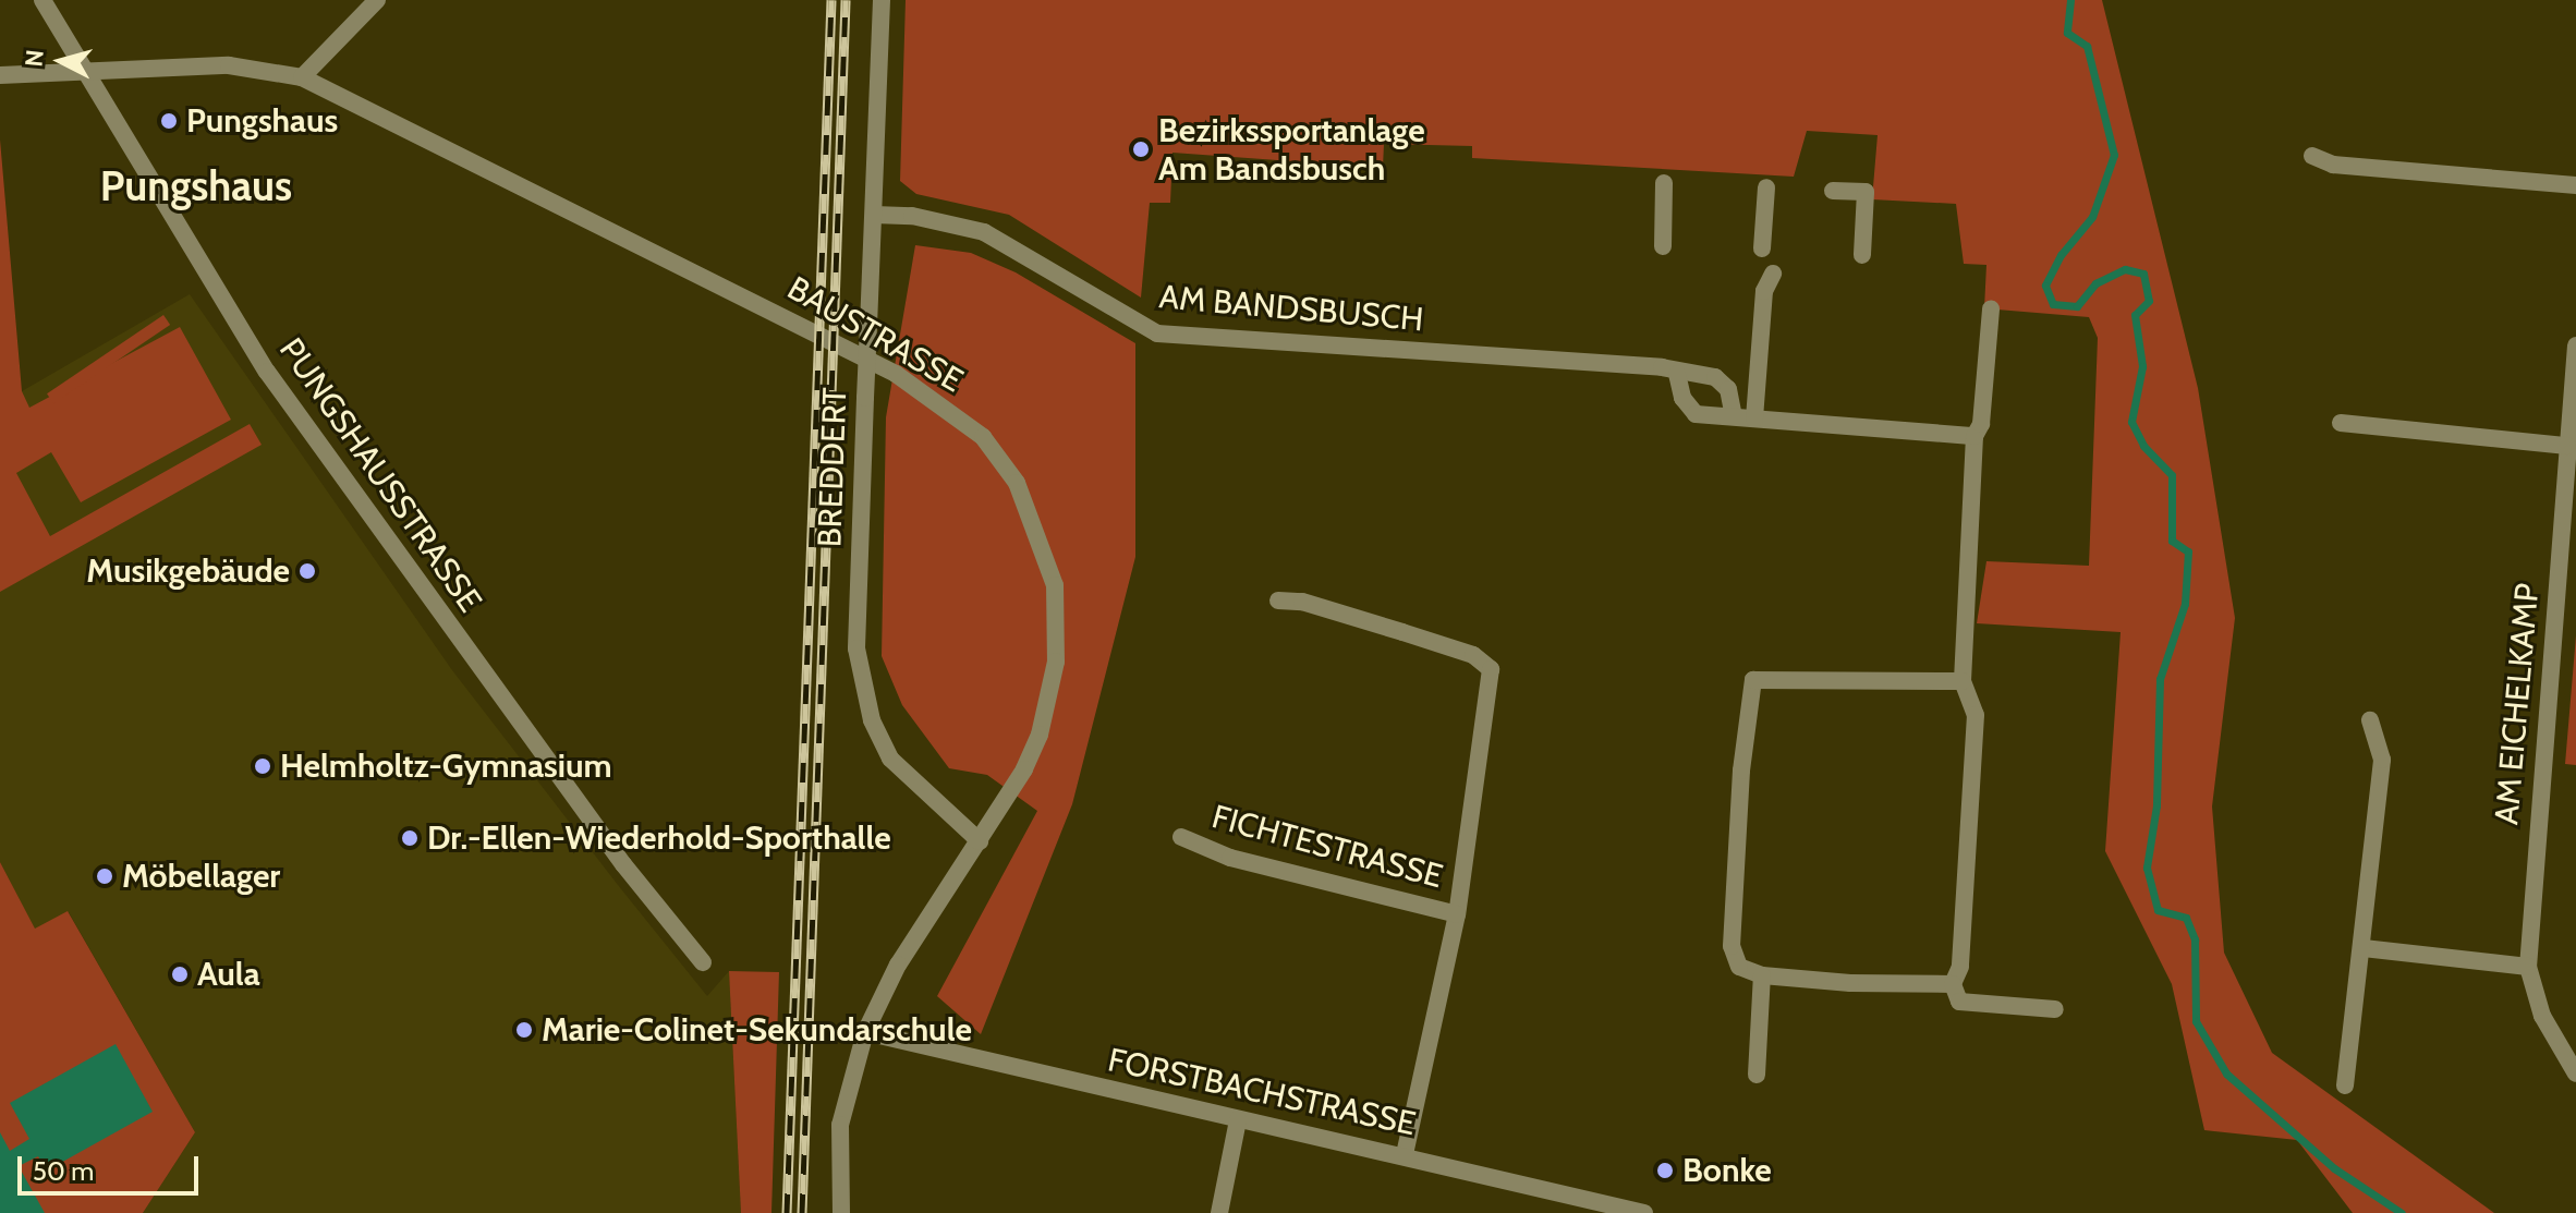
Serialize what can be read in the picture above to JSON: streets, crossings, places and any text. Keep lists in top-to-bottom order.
{
  "streets": {
    "street": [
      "AM BANDSBUSCH",
      "BAUSTRASSE",
      "BREDDERT",
      "PUNGSHAUSSTRASSE",
      "AM EICHELKAMP",
      "FICHTESTRASSE",
      "FORSTBACHSTRASSE"
    ]
  },
  "crossings": [
    ["AM BANDSBUSCH", "BREDDERT"],
    ["BAUSTRASSE", "BREDDERT"],
    ["BAUSTRASSE", "PUNGSHAUSSTRASSE"],
    ["BAUSTRASSE", "FORSTBACHSTRASSE"],
    ["FICHTESTRASSE", "FORSTBACHSTRASSE"]
  ],
  "districts": ["Pungshaus"],
  "places": [
    "Pungshaus",
    "Bezirkssportanlage Am Bandsbusch",
    "Musikgebäude",
    "Helmholtz-Gymnasium",
    "Dr.-Ellen-Wiederhold-Sporthalle",
    "Möbellager",
    "Aula",
    "Marie-Colinet-Sekundarschule",
    "Bonke"
  ],
  "scale_bar": "50 m",
  "north": "left"
}
